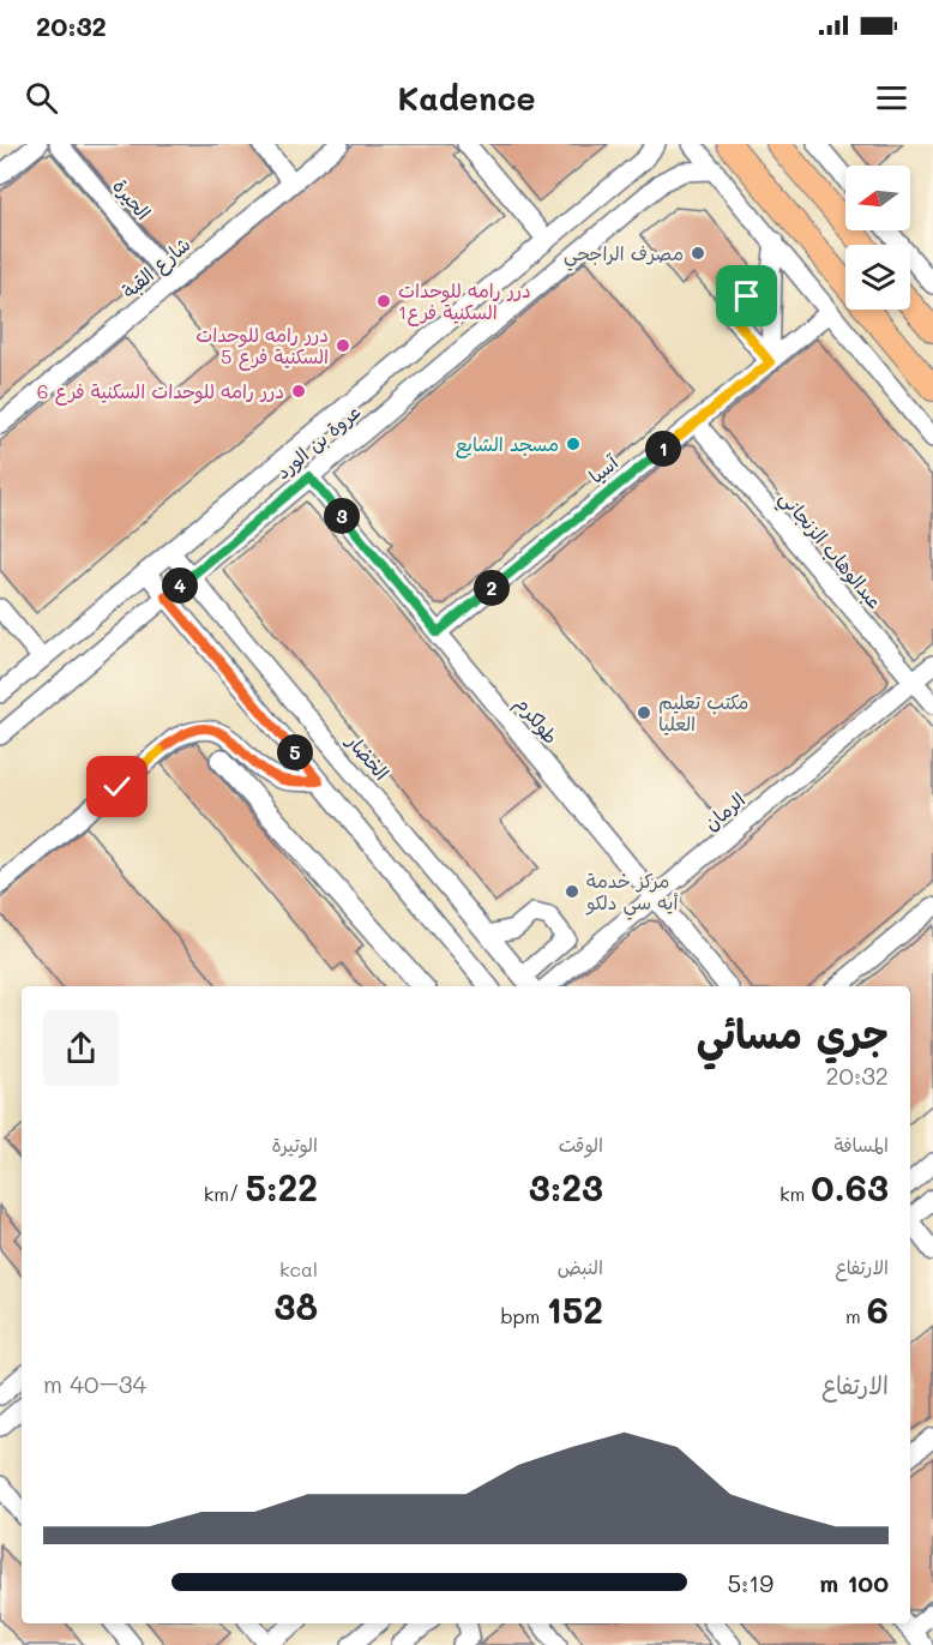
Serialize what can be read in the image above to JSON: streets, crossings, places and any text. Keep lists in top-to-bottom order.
{
  "streets": {
    "street": [
      "الحيرة",
      "شارع القبة",
      "عروة بن الورد",
      "آسيا",
      "عبدالوهاب الزنجاني",
      "طولكرم",
      "الخضار",
      "الرمان"
    ]
  },
  "crossings": [
    ["الحيرة", "شارع القبة"],
    ["عروة بن الورد", "طولكرم"],
    ["عروة بن الورد", "الخضار"],
    ["آسيا", "عبدالوهاب الزنجاني"],
    ["آسيا", "طولكرم"],
    ["عبدالوهاب الزنجاني", "الرمان"],
    ["طولكرم", "الرمان"]
  ],
  "places": [
    "مصرف الراجحي",
    "درر رامه للوحدات السكنية فرع1",
    "درر رامه للوحدات السكنية فرع 5",
    "درر رامه للوحدات السكنية فرع 6",
    "مسجد الشايع",
    "مكتب تعليم العليا",
    "مركز خدمة أيه سي دلكو"
  ],
  "north": "left",
  "page": {
    "status": "20:32",
    "header": "Kadence",
    "pins": [
      "1",
      "3",
      "4",
      "2",
      "5"
    ],
    "heading": ["جري مسائي", "20:32"],
    "stats": [
      ["المسافة", "0.63 km"],
      ["الوقت", "3:23"],
      ["الوتيرة", "5:22 /km"],
      ["الارتفاع", "6 m"],
      ["النبض", "152 bpm"],
      ["kcal", "38"]
    ],
    "chart": ["الارتفاع", "34–40 m"],
    "list": [
      {
        "name": "100 m",
        "note": "5:19"
      }
    ]
  }
}
